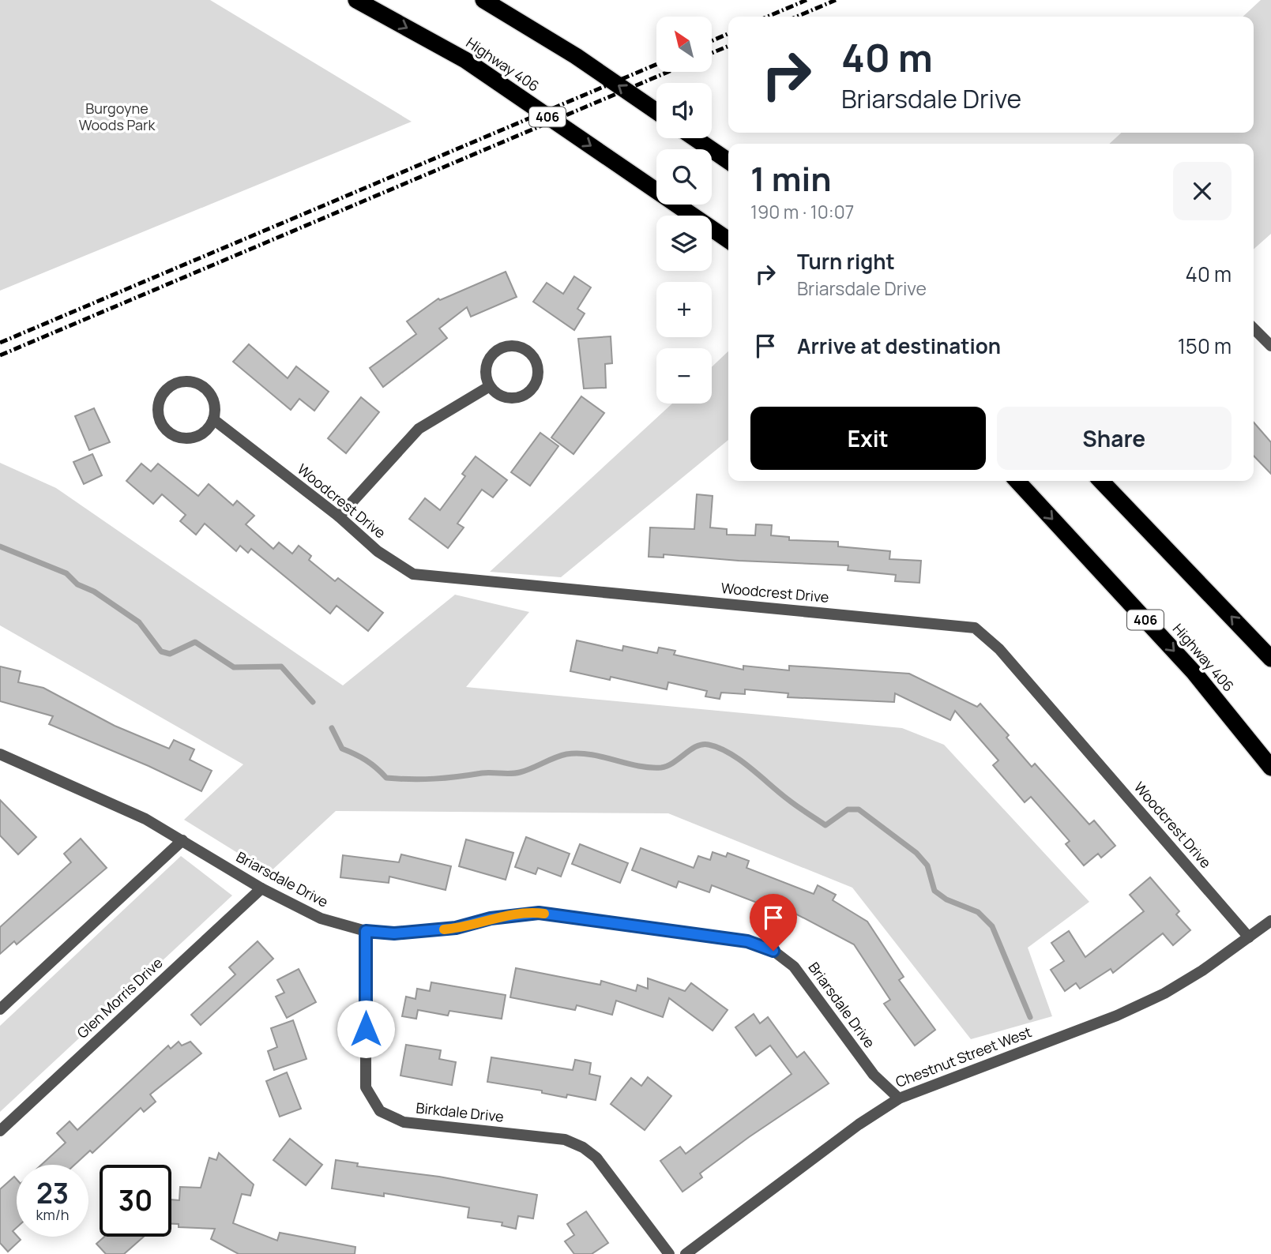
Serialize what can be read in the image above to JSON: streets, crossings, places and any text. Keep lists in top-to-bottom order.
{
  "streets": {
    "highway": ["Highway 406", "406"],
    "street": [
      "Woodcrest Drive",
      "Briarsdale Drive",
      "Glen Morris Drive",
      "Chestnut Street West",
      "Birkdale Drive"
    ]
  },
  "crossings": [
    ["Woodcrest Drive", "Chestnut Street West"],
    ["Briarsdale Drive", "Glen Morris Drive"],
    ["Briarsdale Drive", "Chestnut Street West"],
    ["Briarsdale Drive", "Birkdale Drive"]
  ],
  "parks": ["Burgoyne Woods Park"],
  "north": "top left",
  "page": {
    "map_buttons": ["+", "−"],
    "turn": ["40 m", "Briarsdale Drive"],
    "heading": ["1 min", "190 m · 10:07"],
    "list": [
      {
        "name": "Turn right",
        "note": "Briarsdale Drive",
        "value": "40 m"
      },
      {
        "name": "Arrive at destination",
        "value": "150 m"
      }
    ],
    "buttons": ["Exit", "Share"],
    "speed": "23 km/h",
    "limit": "30"
  }
}
